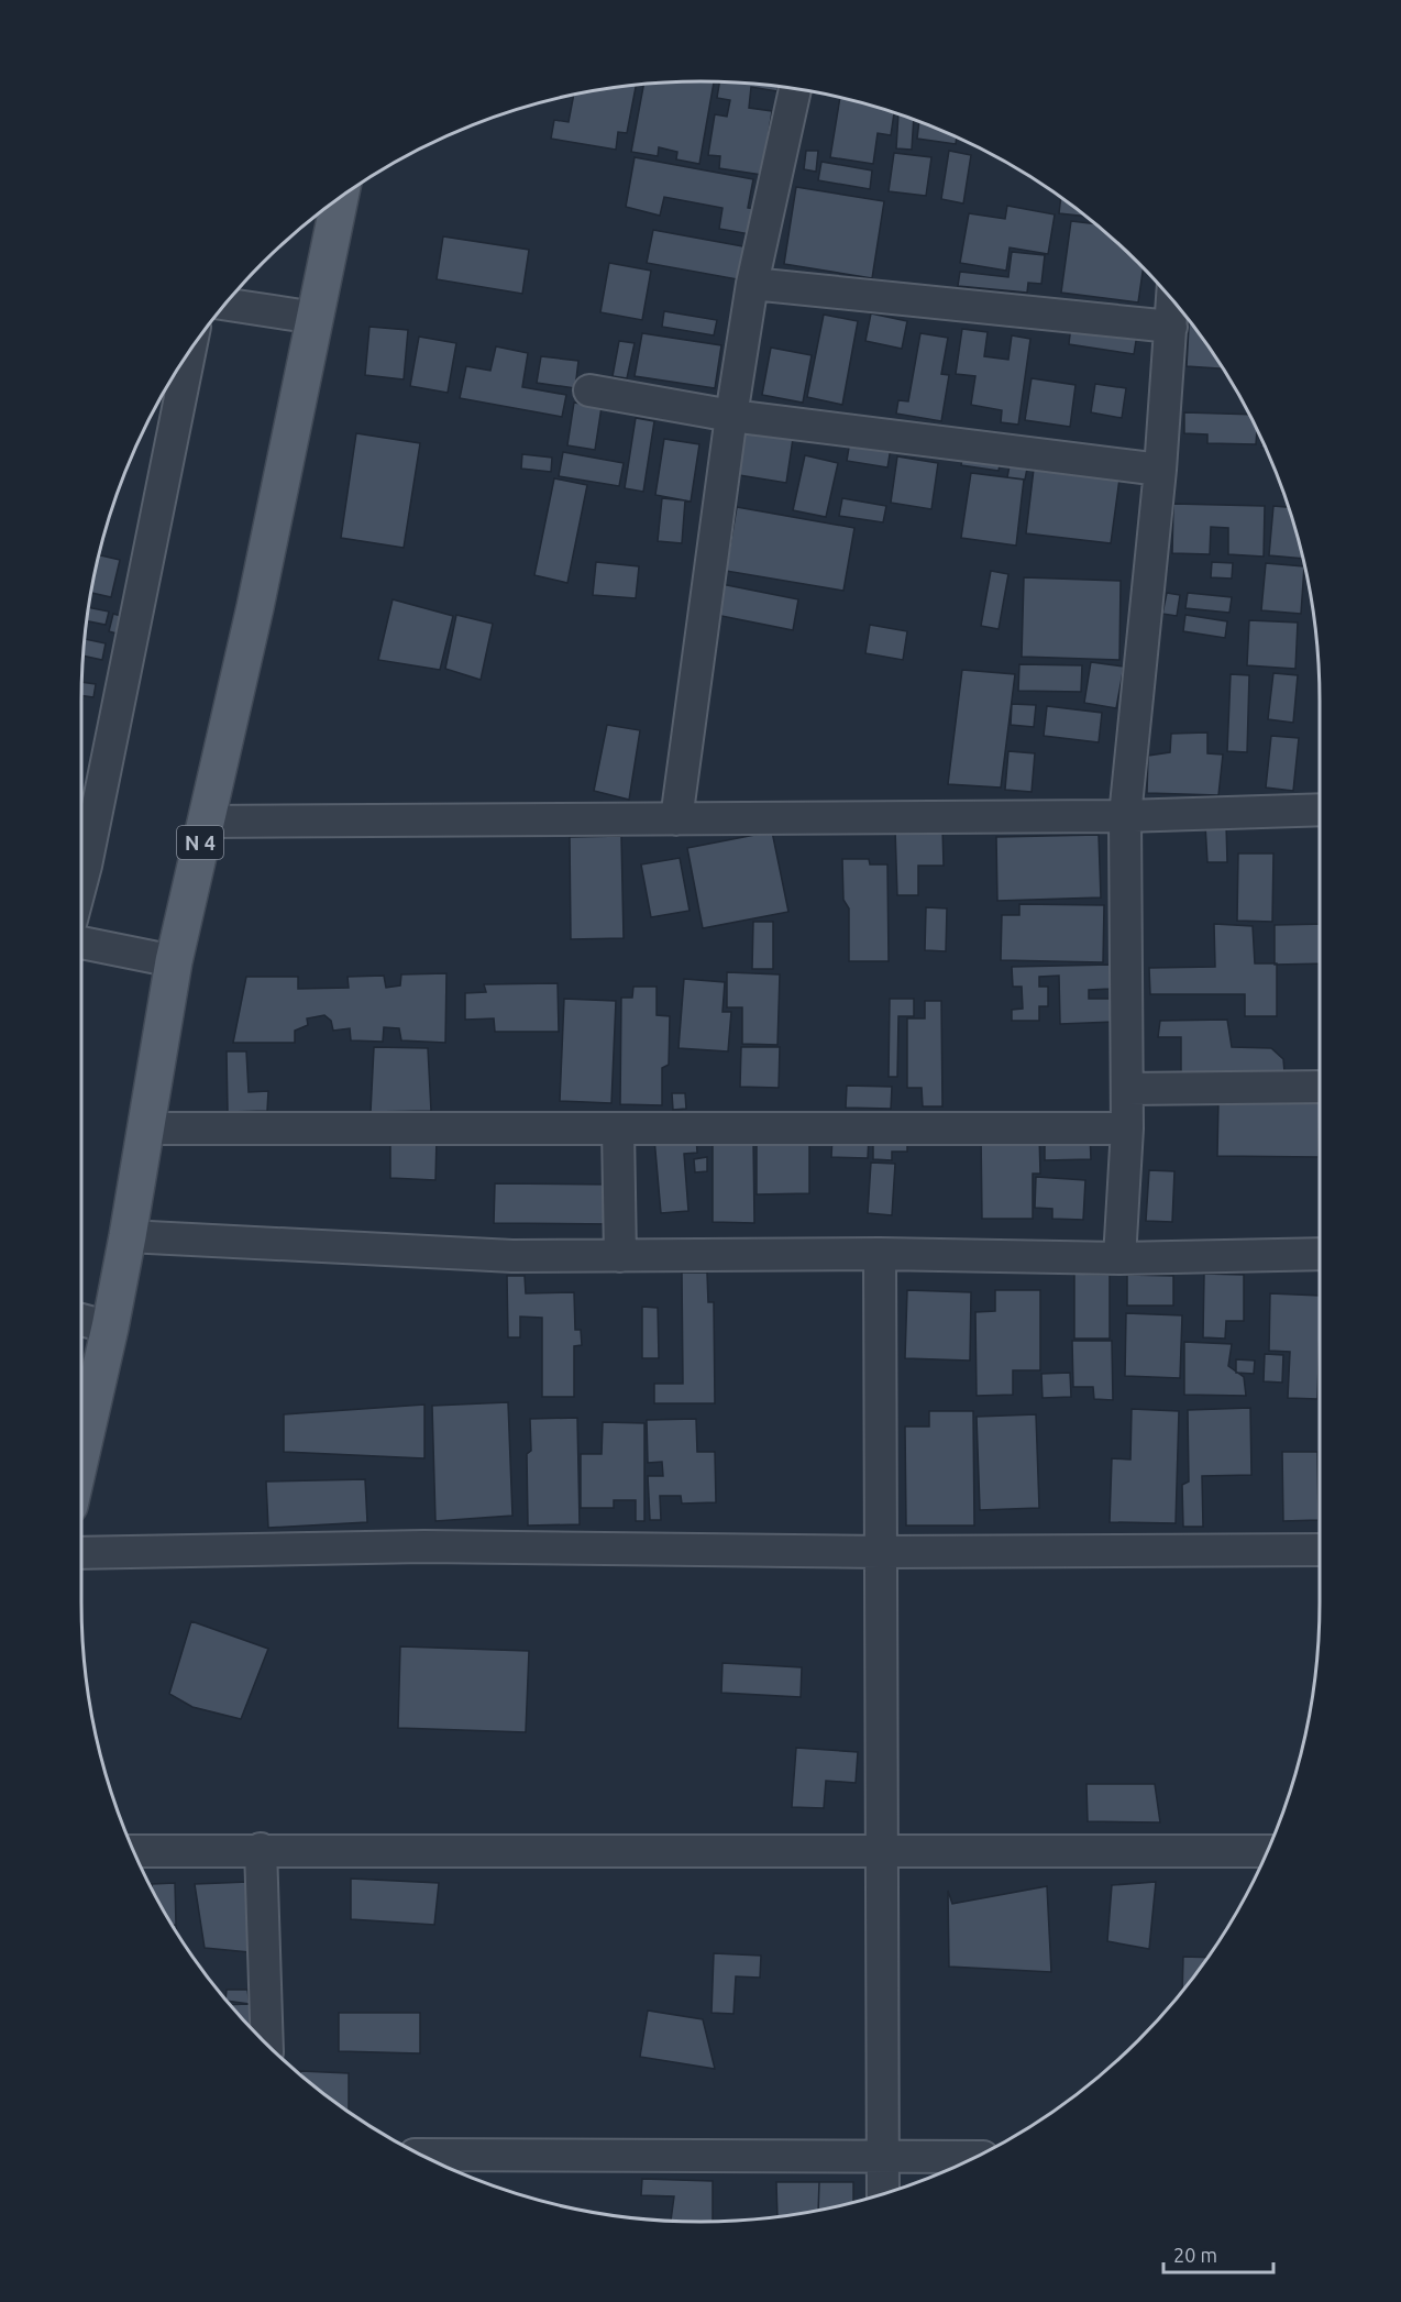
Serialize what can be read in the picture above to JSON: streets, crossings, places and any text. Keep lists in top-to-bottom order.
{
  "streets": {
    "main road": ["N 4"]
  },
  "scale_bar": "20 m"
}
